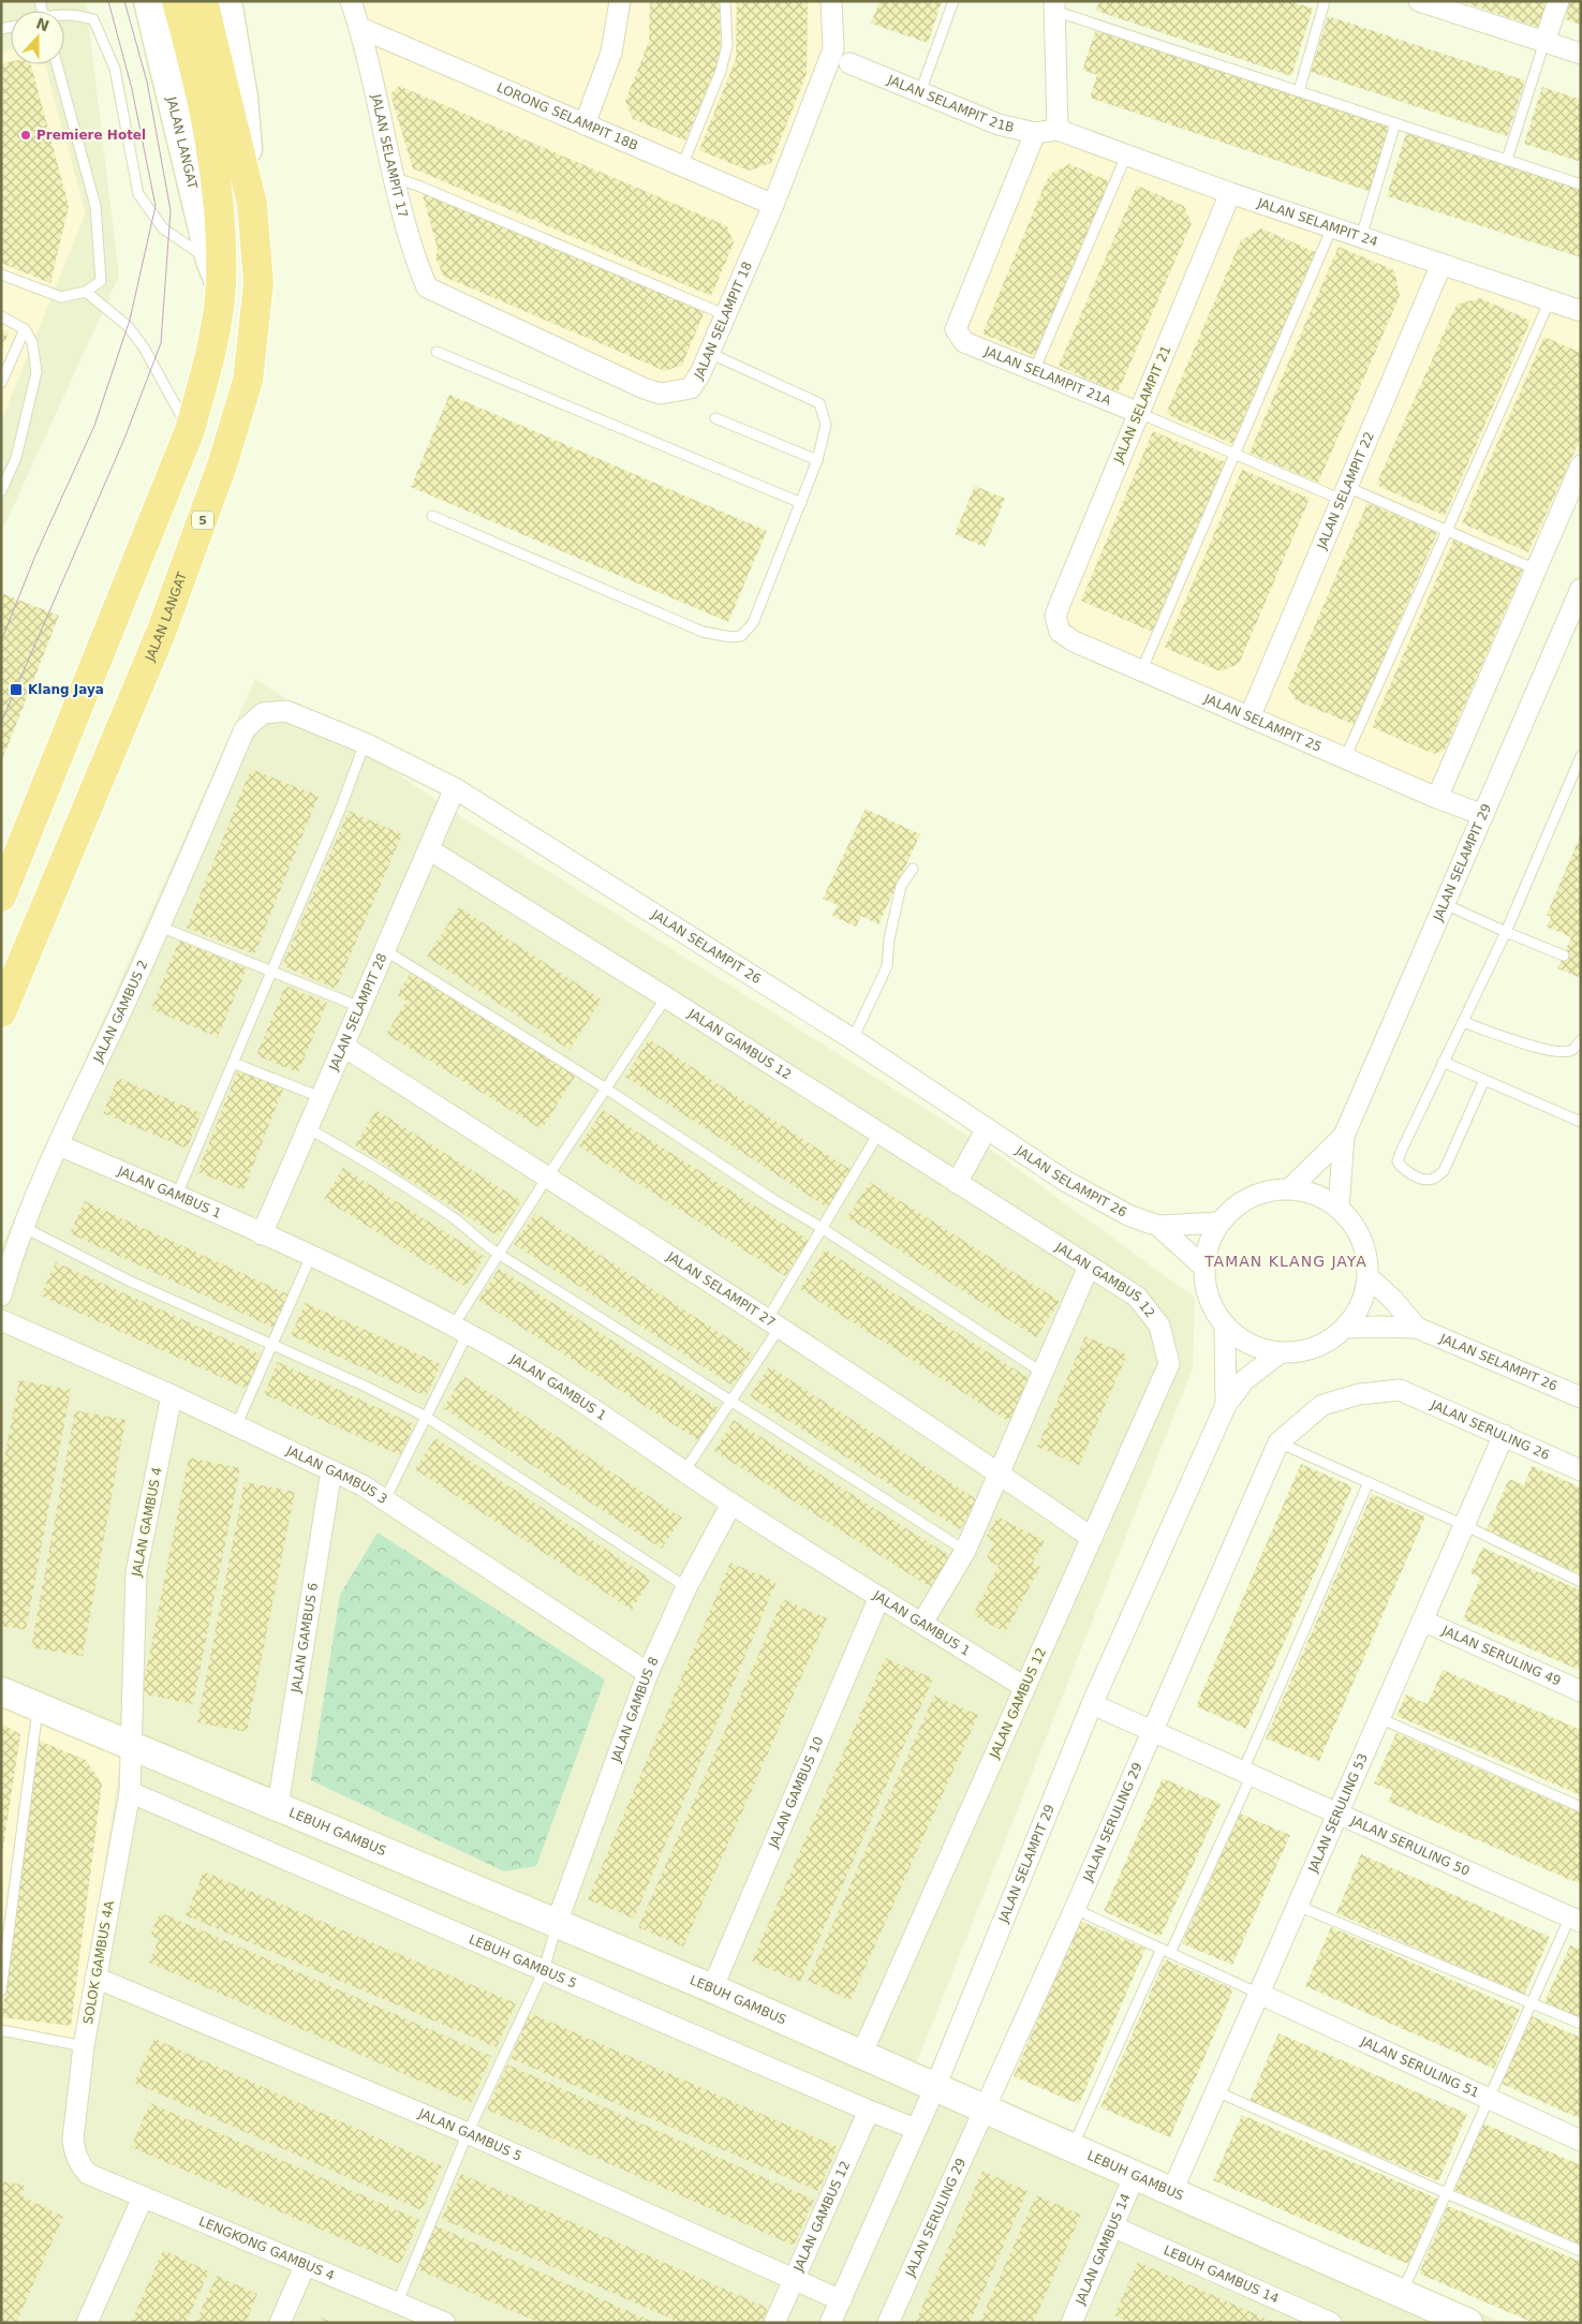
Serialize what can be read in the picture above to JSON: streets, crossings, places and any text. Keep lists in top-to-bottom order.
{
  "streets": {
    "highway": ["JALAN LANGAT", "5"],
    "street": [
      "JALAN SELAMPIT 21B",
      "LORONG SELAMPIT 18B",
      "JALAN SELAMPIT 17",
      "JALAN SELAMPIT 24",
      "JALAN SELAMPIT 18",
      "JALAN SELAMPIT 21A",
      "JALAN SELAMPIT 21",
      "JALAN SELAMPIT 22",
      "JALAN SELAMPIT 25",
      "JALAN SELAMPIT 29",
      "JALAN SELAMPIT 26",
      "JALAN GAMBUS 2",
      "JALAN SELAMPIT 28",
      "JALAN GAMBUS 12",
      "JALAN GAMBUS 1",
      "JALAN SELAMPIT 27",
      "JALAN SERULING 26",
      "JALAN GAMBUS 3",
      "JALAN GAMBUS 4",
      "JALAN GAMBUS 6",
      "JALAN SERULING 49",
      "JALAN GAMBUS 8",
      "JALAN GAMBUS 10",
      "JALAN SERULING 53",
      "JALAN SERULING 29",
      "LEBUH GAMBUS",
      "JALAN SERULING 50",
      "LEBUH GAMBUS 5",
      "SOLOK GAMBUS 4A",
      "JALAN SERULING 51",
      "JALAN GAMBUS 5",
      "LENGKONG GAMBUS 4",
      "JALAN GAMBUS 14",
      "LEBUH GAMBUS 14"
    ]
  },
  "crossings": [
    ["JALAN SELAMPIT 21B", "JALAN SELAMPIT 24"],
    ["JALAN SELAMPIT 21B", "JALAN SELAMPIT 21A"],
    ["LORONG SELAMPIT 18B", "JALAN SELAMPIT 17"],
    ["LORONG SELAMPIT 18B", "JALAN SELAMPIT 18"],
    ["JALAN SELAMPIT 17", "JALAN SELAMPIT 18"],
    ["JALAN SELAMPIT 24", "JALAN SELAMPIT 21"],
    ["JALAN SELAMPIT 24", "JALAN SELAMPIT 22"],
    ["JALAN SELAMPIT 21A", "JALAN SELAMPIT 21"],
    ["JALAN SELAMPIT 21A", "JALAN SELAMPIT 22"],
    ["JALAN SELAMPIT 21", "JALAN SELAMPIT 25"],
    ["JALAN SELAMPIT 22", "JALAN SELAMPIT 25"],
    ["JALAN SELAMPIT 25", "JALAN SELAMPIT 29"],
    ["JALAN SELAMPIT 29", "JALAN SELAMPIT 26"],
    ["JALAN SELAMPIT 29", "LEBUH GAMBUS"],
    ["JALAN SELAMPIT 29", "JALAN SERULING 50"],
    ["JALAN SELAMPIT 29", "LEBUH GAMBUS 5"],
    ["JALAN SELAMPIT 29", "JALAN GAMBUS 5"],
    ["JALAN SELAMPIT 26", "JALAN GAMBUS 2"],
    ["JALAN SELAMPIT 26", "JALAN SELAMPIT 28"],
    ["JALAN GAMBUS 2", "JALAN GAMBUS 1"],
    ["JALAN SELAMPIT 28", "JALAN GAMBUS 12"],
    ["JALAN SELAMPIT 28", "JALAN GAMBUS 1"],
    ["JALAN SELAMPIT 28", "JALAN SELAMPIT 27"],
    ["JALAN GAMBUS 12", "JALAN GAMBUS 1"],
    ["JALAN GAMBUS 12", "JALAN SELAMPIT 27"],
    ["JALAN GAMBUS 12", "LEBUH GAMBUS"],
    ["JALAN GAMBUS 12", "LEBUH GAMBUS 5"],
    ["JALAN GAMBUS 12", "JALAN GAMBUS 5"],
    ["JALAN GAMBUS 1", "JALAN GAMBUS 8"],
    ["JALAN GAMBUS 1", "JALAN GAMBUS 10"],
    ["JALAN SERULING 26", "JALAN SERULING 53"],
    ["JALAN SERULING 26", "JALAN SERULING 29"],
    ["JALAN GAMBUS 3", "JALAN GAMBUS 4"],
    ["JALAN GAMBUS 3", "JALAN GAMBUS 6"],
    ["JALAN GAMBUS 3", "JALAN GAMBUS 8"],
    ["JALAN GAMBUS 4", "LEBUH GAMBUS"],
    ["JALAN GAMBUS 4", "SOLOK GAMBUS 4A"],
    ["JALAN GAMBUS 6", "LEBUH GAMBUS"],
    ["JALAN SERULING 49", "JALAN SERULING 53"],
    ["JALAN GAMBUS 8", "LEBUH GAMBUS"],
    ["JALAN GAMBUS 10", "LEBUH GAMBUS"],
    ["JALAN SERULING 53", "LEBUH GAMBUS"],
    ["JALAN SERULING 53", "JALAN SERULING 50"],
    ["JALAN SERULING 53", "JALAN SERULING 51"],
    ["JALAN SERULING 29", "LEBUH GAMBUS"],
    ["JALAN SERULING 29", "JALAN SERULING 50"],
    ["LEBUH GAMBUS", "SOLOK GAMBUS 4A"],
    ["LEBUH GAMBUS", "JALAN GAMBUS 14"],
    ["LEBUH GAMBUS 5", "SOLOK GAMBUS 4A"],
    ["SOLOK GAMBUS 4A", "JALAN GAMBUS 5"],
    ["SOLOK GAMBUS 4A", "LENGKONG GAMBUS 4"],
    ["JALAN GAMBUS 14", "LEBUH GAMBUS 14"]
  ],
  "districts": ["TAMAN KLANG JAYA"],
  "places": {
    "other": ["Premiere Hotel"],
    "transit": ["Klang Jaya"]
  },
  "north": "top"
}
